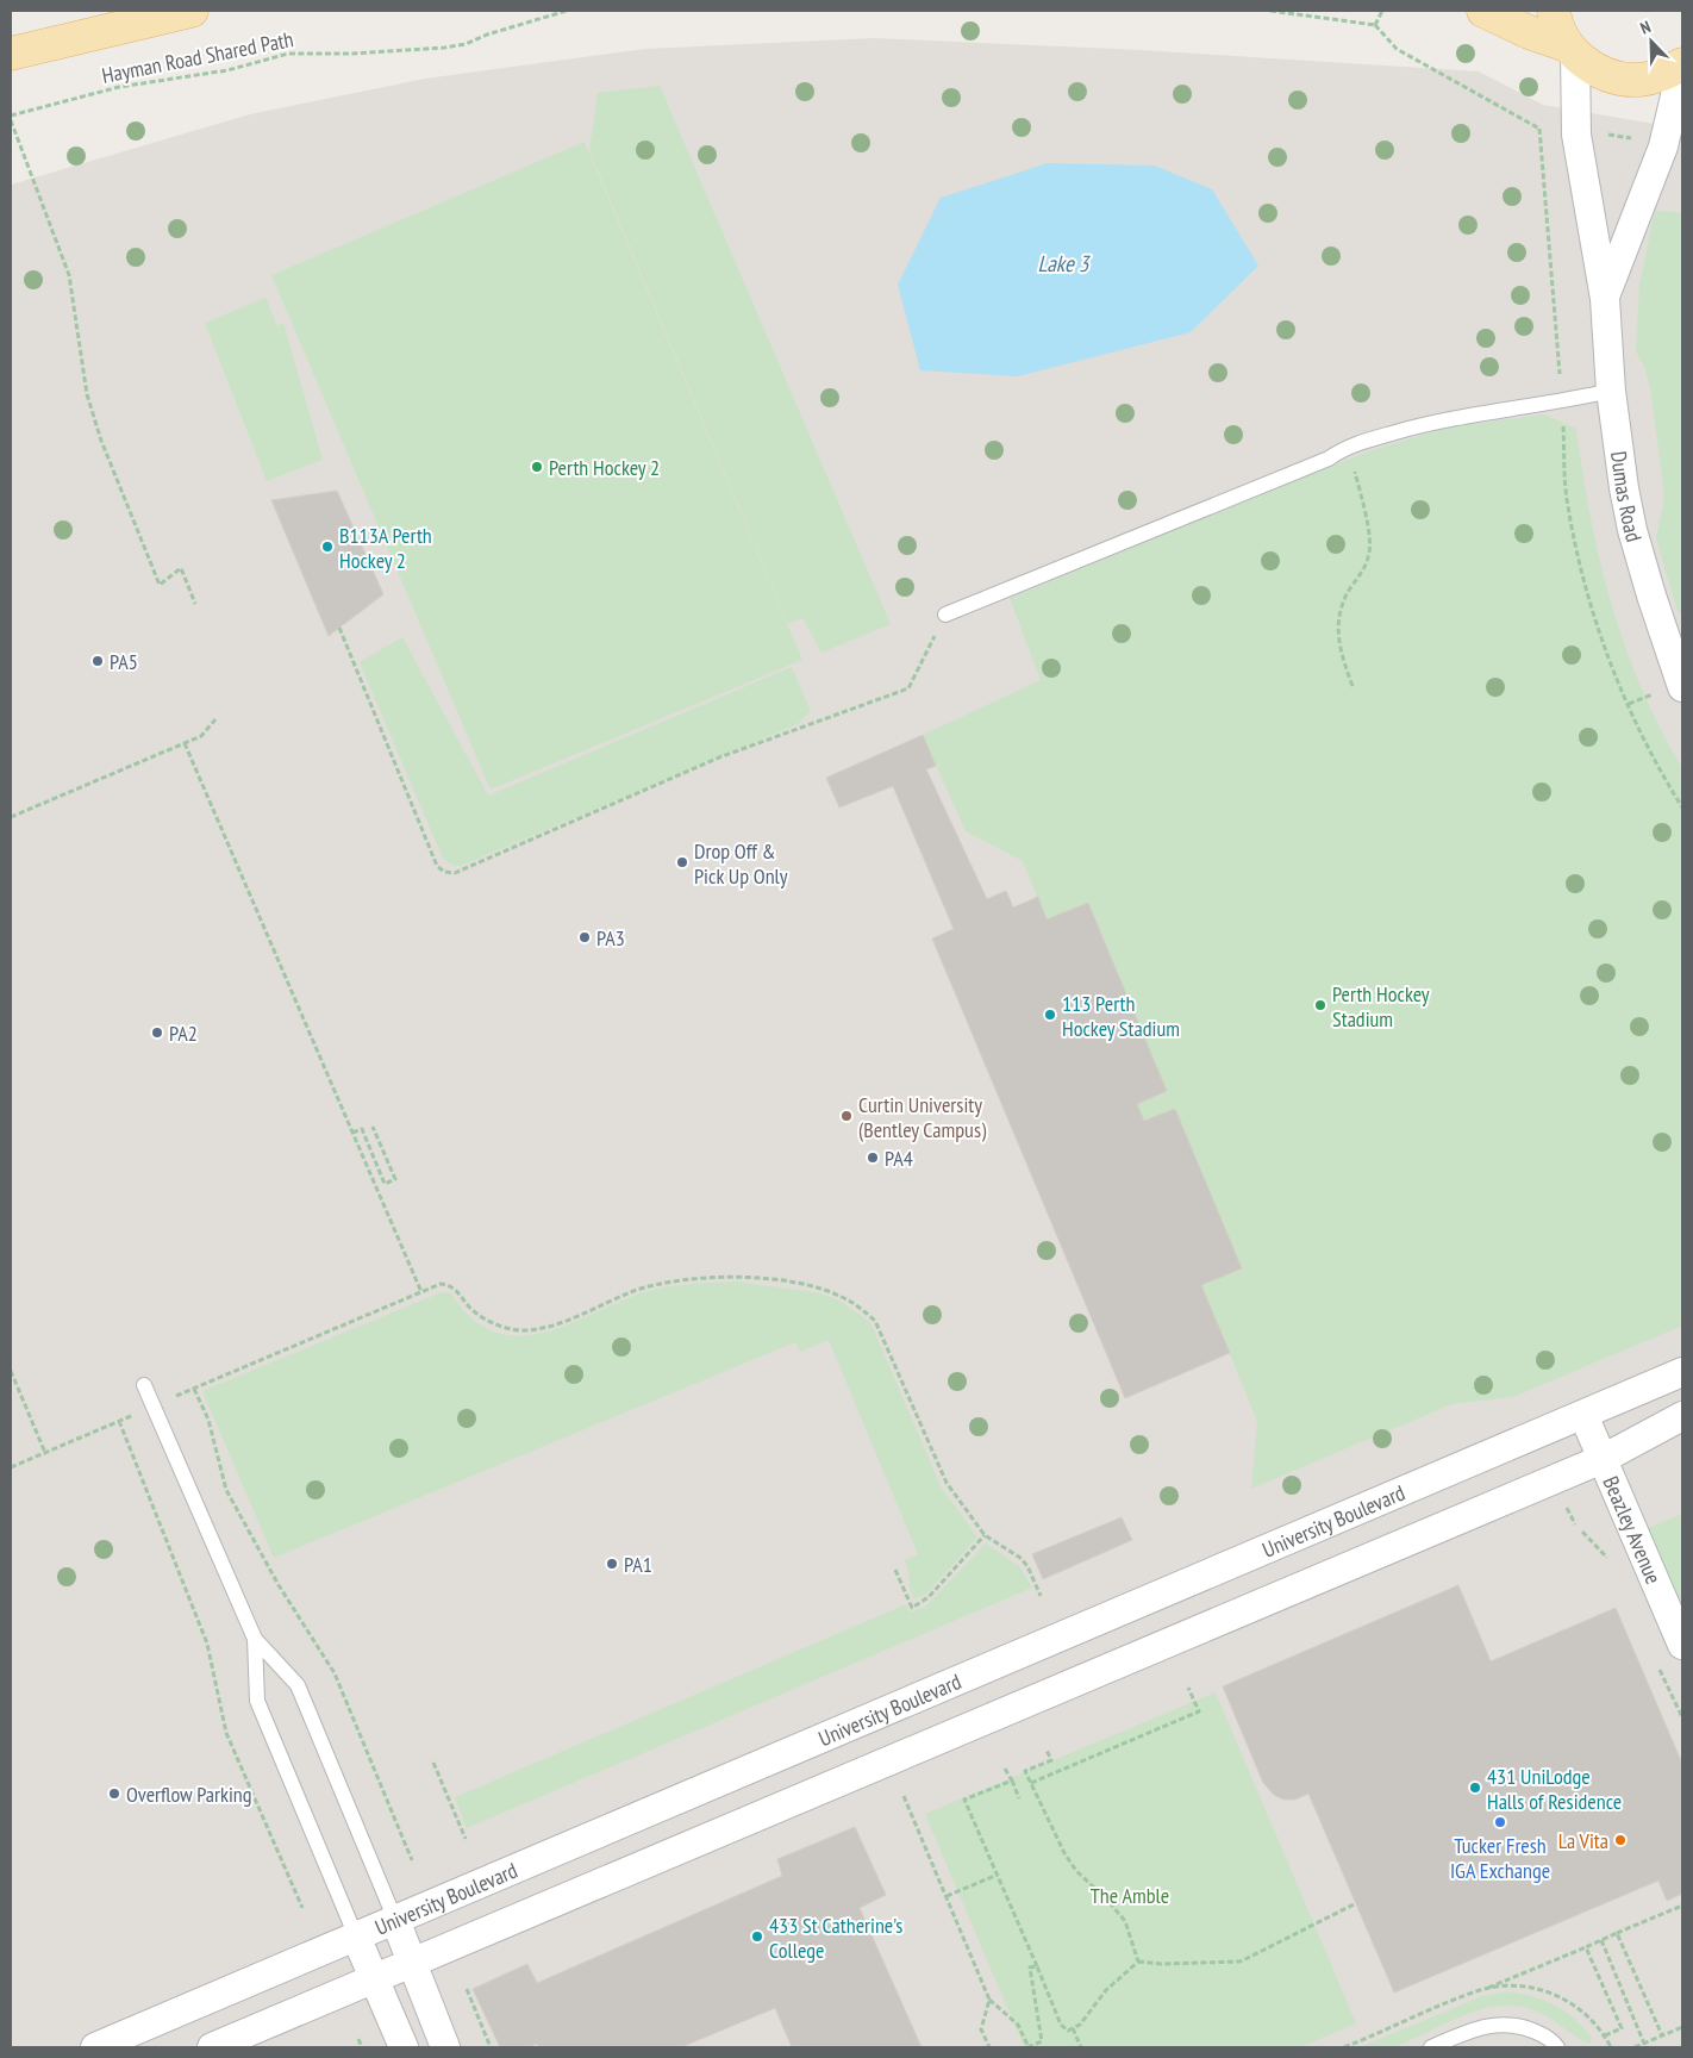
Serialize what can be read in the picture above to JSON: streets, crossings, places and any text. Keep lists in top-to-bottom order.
{
  "streets": {
    "street": ["Dumas Road", "University Boulevard", "Beazley Avenue"],
    "path": ["Hayman Road Shared Path"]
  },
  "crossings": [
    ["University Boulevard", "Beazley Avenue"]
  ],
  "water": ["Lake 3"],
  "parks": ["The Amble"],
  "places": [
    "Perth Hockey 2",
    "B113A Perth Hockey 2",
    "PA5",
    "Drop Off & Pick Up Only",
    "PA3",
    "Perth Hockey Stadium",
    "113 Perth Hockey Stadium",
    "PA2",
    "Curtin University (Bentley Campus)",
    "PA4",
    "PA1",
    "431 UniLodge Halls of Residence",
    "Overflow Parking",
    "Tucker Fresh IGA Exchange",
    "La Vita",
    "433 St Catherine's College"
  ],
  "north": "top left"
}
